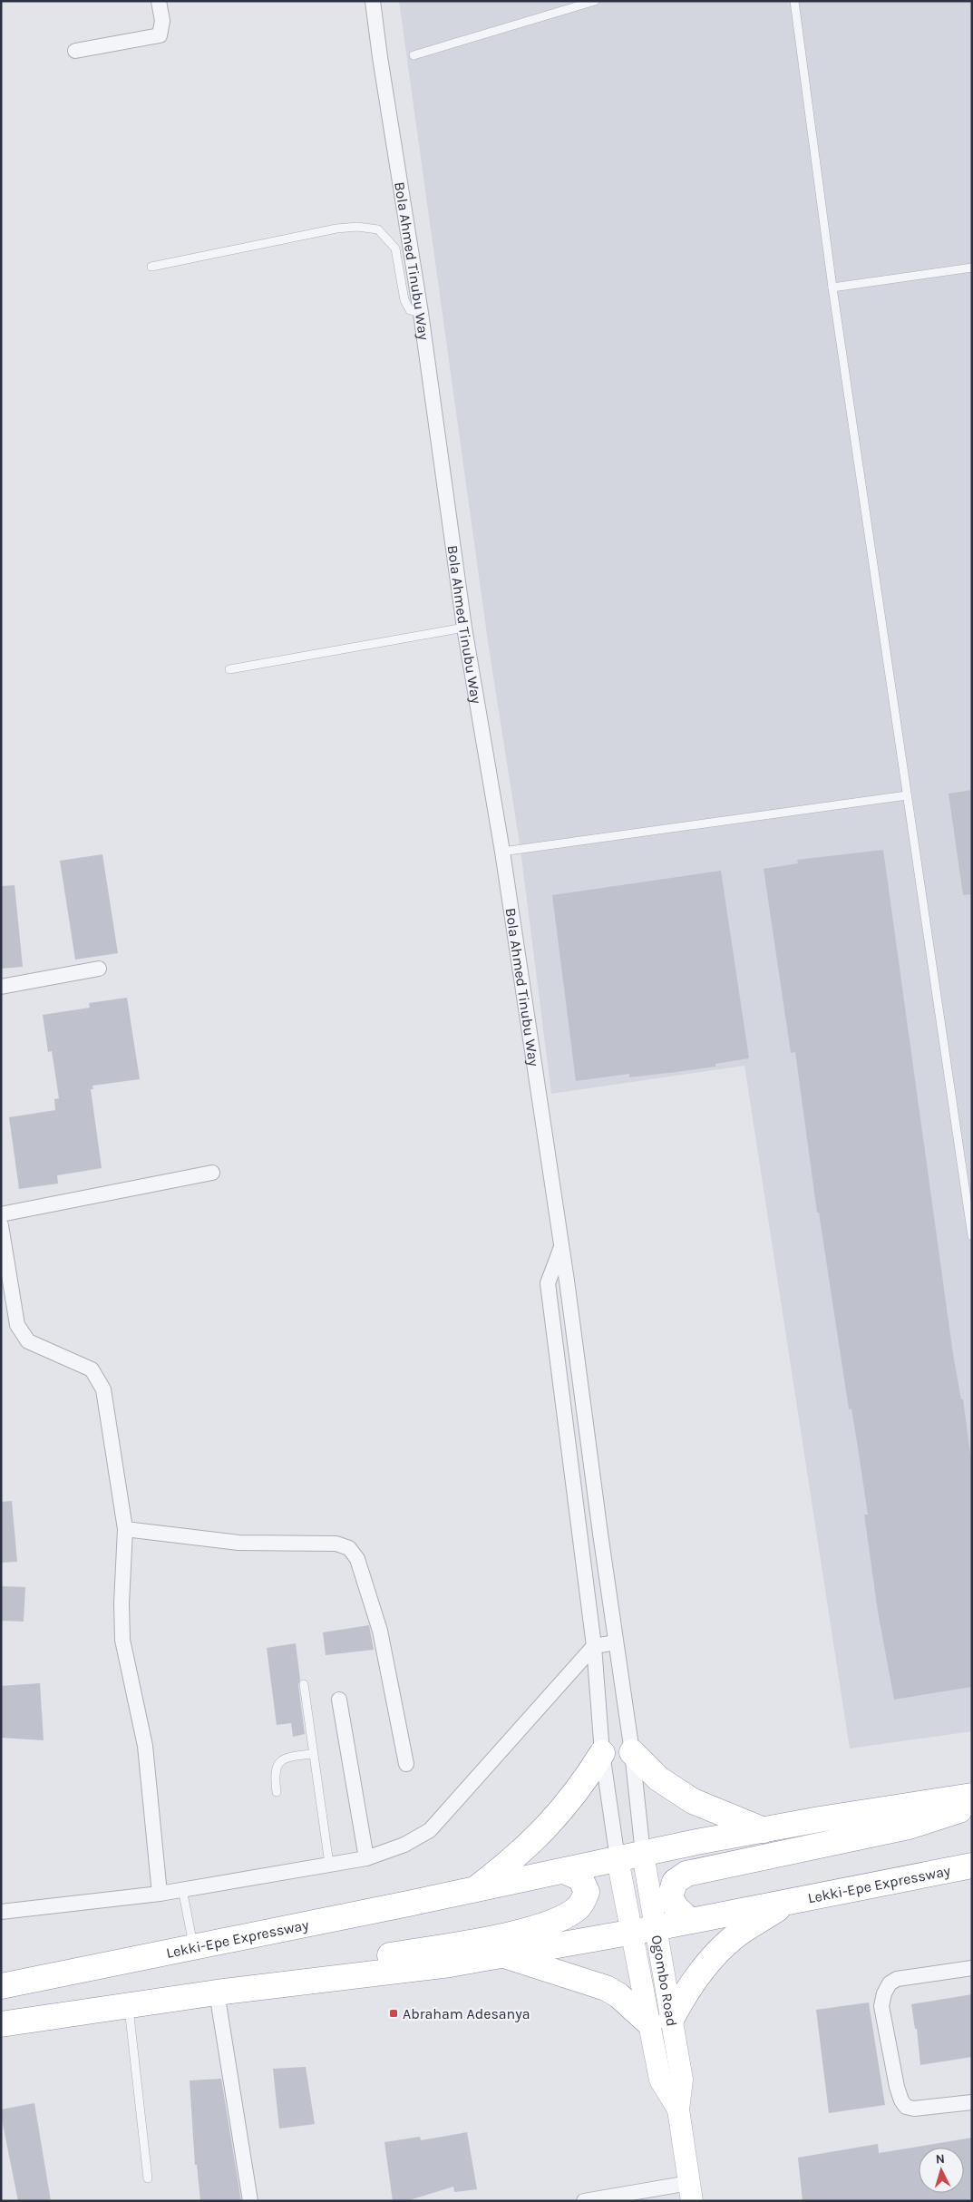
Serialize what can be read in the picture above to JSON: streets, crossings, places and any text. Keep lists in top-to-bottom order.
{
  "streets": {
    "highway": ["Lekki-Epe Expressway"],
    "main road": ["Ogombo Road"],
    "street": ["Bola Ahmed Tinubu Way"]
  },
  "crossings": [
    ["Bola Ahmed Tinubu Way", "Lekki-Epe Expressway"],
    ["Bola Ahmed Tinubu Way", "Ogombo Road"],
    ["Lekki-Epe Expressway", "Ogombo Road"]
  ],
  "places": {
    "transit": ["Abraham Adesanya"]
  },
  "north": "top"
}
